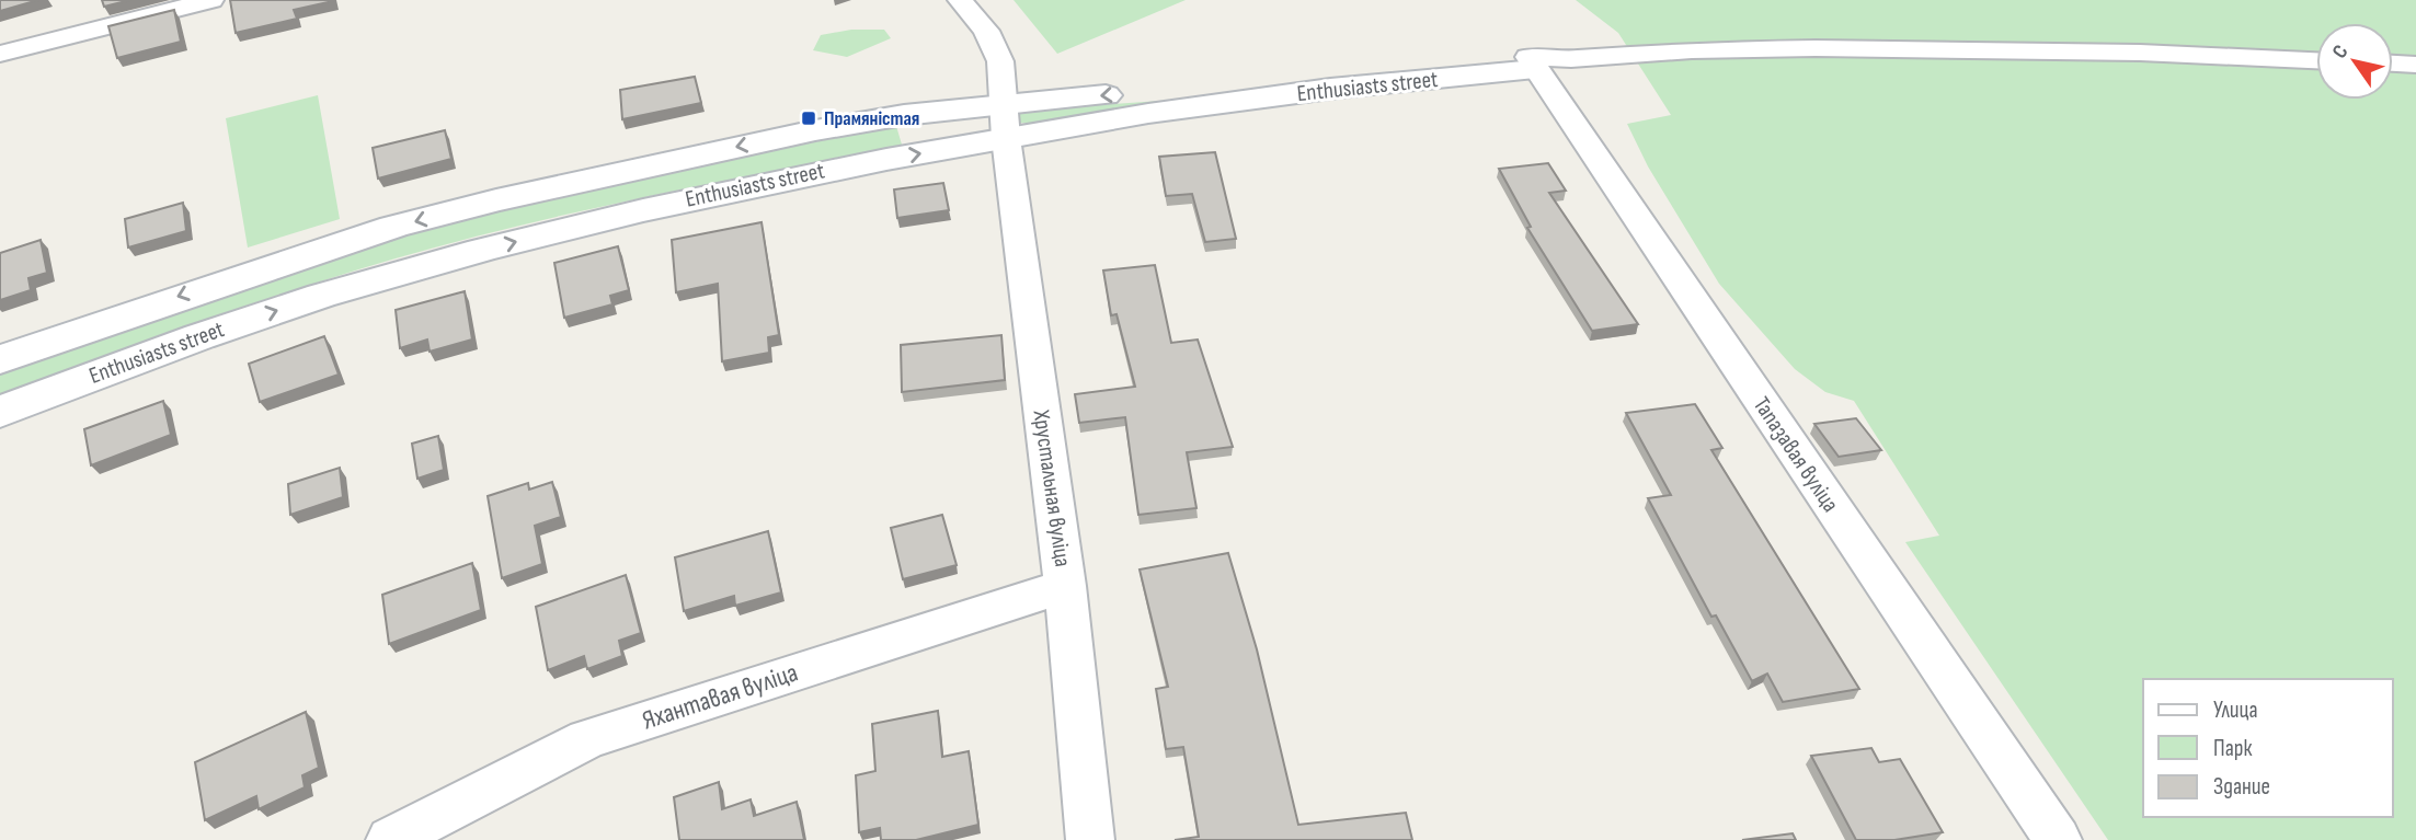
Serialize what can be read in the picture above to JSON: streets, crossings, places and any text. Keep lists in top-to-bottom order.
{
  "streets": {
    "street": [
      "Enthusiasts street",
      "Тапазавая вуліца",
      "Хрустальная вуліца",
      "Яхантавая вуліца"
    ]
  },
  "crossings": [
    ["Enthusiasts street", "Тапазавая вуліца"],
    ["Enthusiasts street", "Хрустальная вуліца"],
    ["Хрустальная вуліца", "Яхантавая вуліца"]
  ],
  "places": {
    "transit": ["Прамяністая"]
  },
  "legend": ["Улица", "Парк", "Здание"],
  "north": "top left"
}
